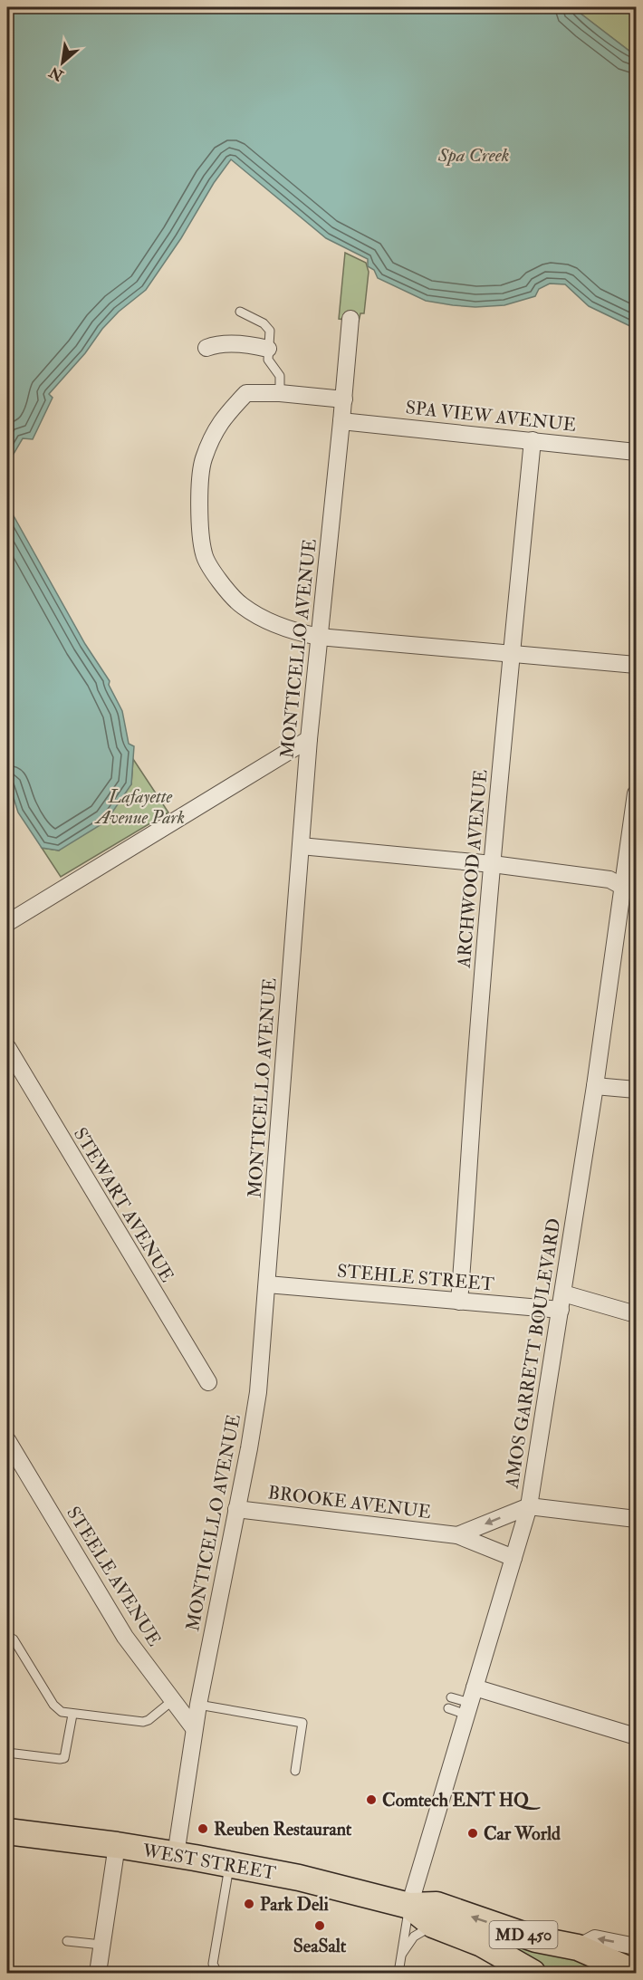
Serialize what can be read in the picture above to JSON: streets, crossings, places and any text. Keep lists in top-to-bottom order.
{
  "streets": {
    "main road": ["WEST STREET", "MD 450"],
    "street": [
      "SPA VIEW AVENUE",
      "MONTICELLO AVENUE",
      "ARCHWOOD AVENUE",
      "STEWART AVENUE",
      "STEHLE STREET",
      "AMOS GARRETT BOULEVARD",
      "BROOKE AVENUE",
      "STEELE AVENUE"
    ]
  },
  "crossings": [
    ["SPA VIEW AVENUE", "MONTICELLO AVENUE"],
    ["SPA VIEW AVENUE", "ARCHWOOD AVENUE"],
    ["MONTICELLO AVENUE", "STEHLE STREET"],
    ["MONTICELLO AVENUE", "BROOKE AVENUE"],
    ["MONTICELLO AVENUE", "STEELE AVENUE"],
    ["MONTICELLO AVENUE", "WEST STREET"],
    ["ARCHWOOD AVENUE", "STEHLE STREET"],
    ["STEHLE STREET", "AMOS GARRETT BOULEVARD"],
    ["AMOS GARRETT BOULEVARD", "BROOKE AVENUE"],
    ["AMOS GARRETT BOULEVARD", "WEST STREET"]
  ],
  "water": ["Spa Creek"],
  "parks": ["Lafayette Avenue Park"],
  "places": [
    "Comtech ENT HQ",
    "Reuben Restaurant",
    "Car World",
    "Park Deli",
    "SeaSalt"
  ],
  "north": "bottom left"
}
